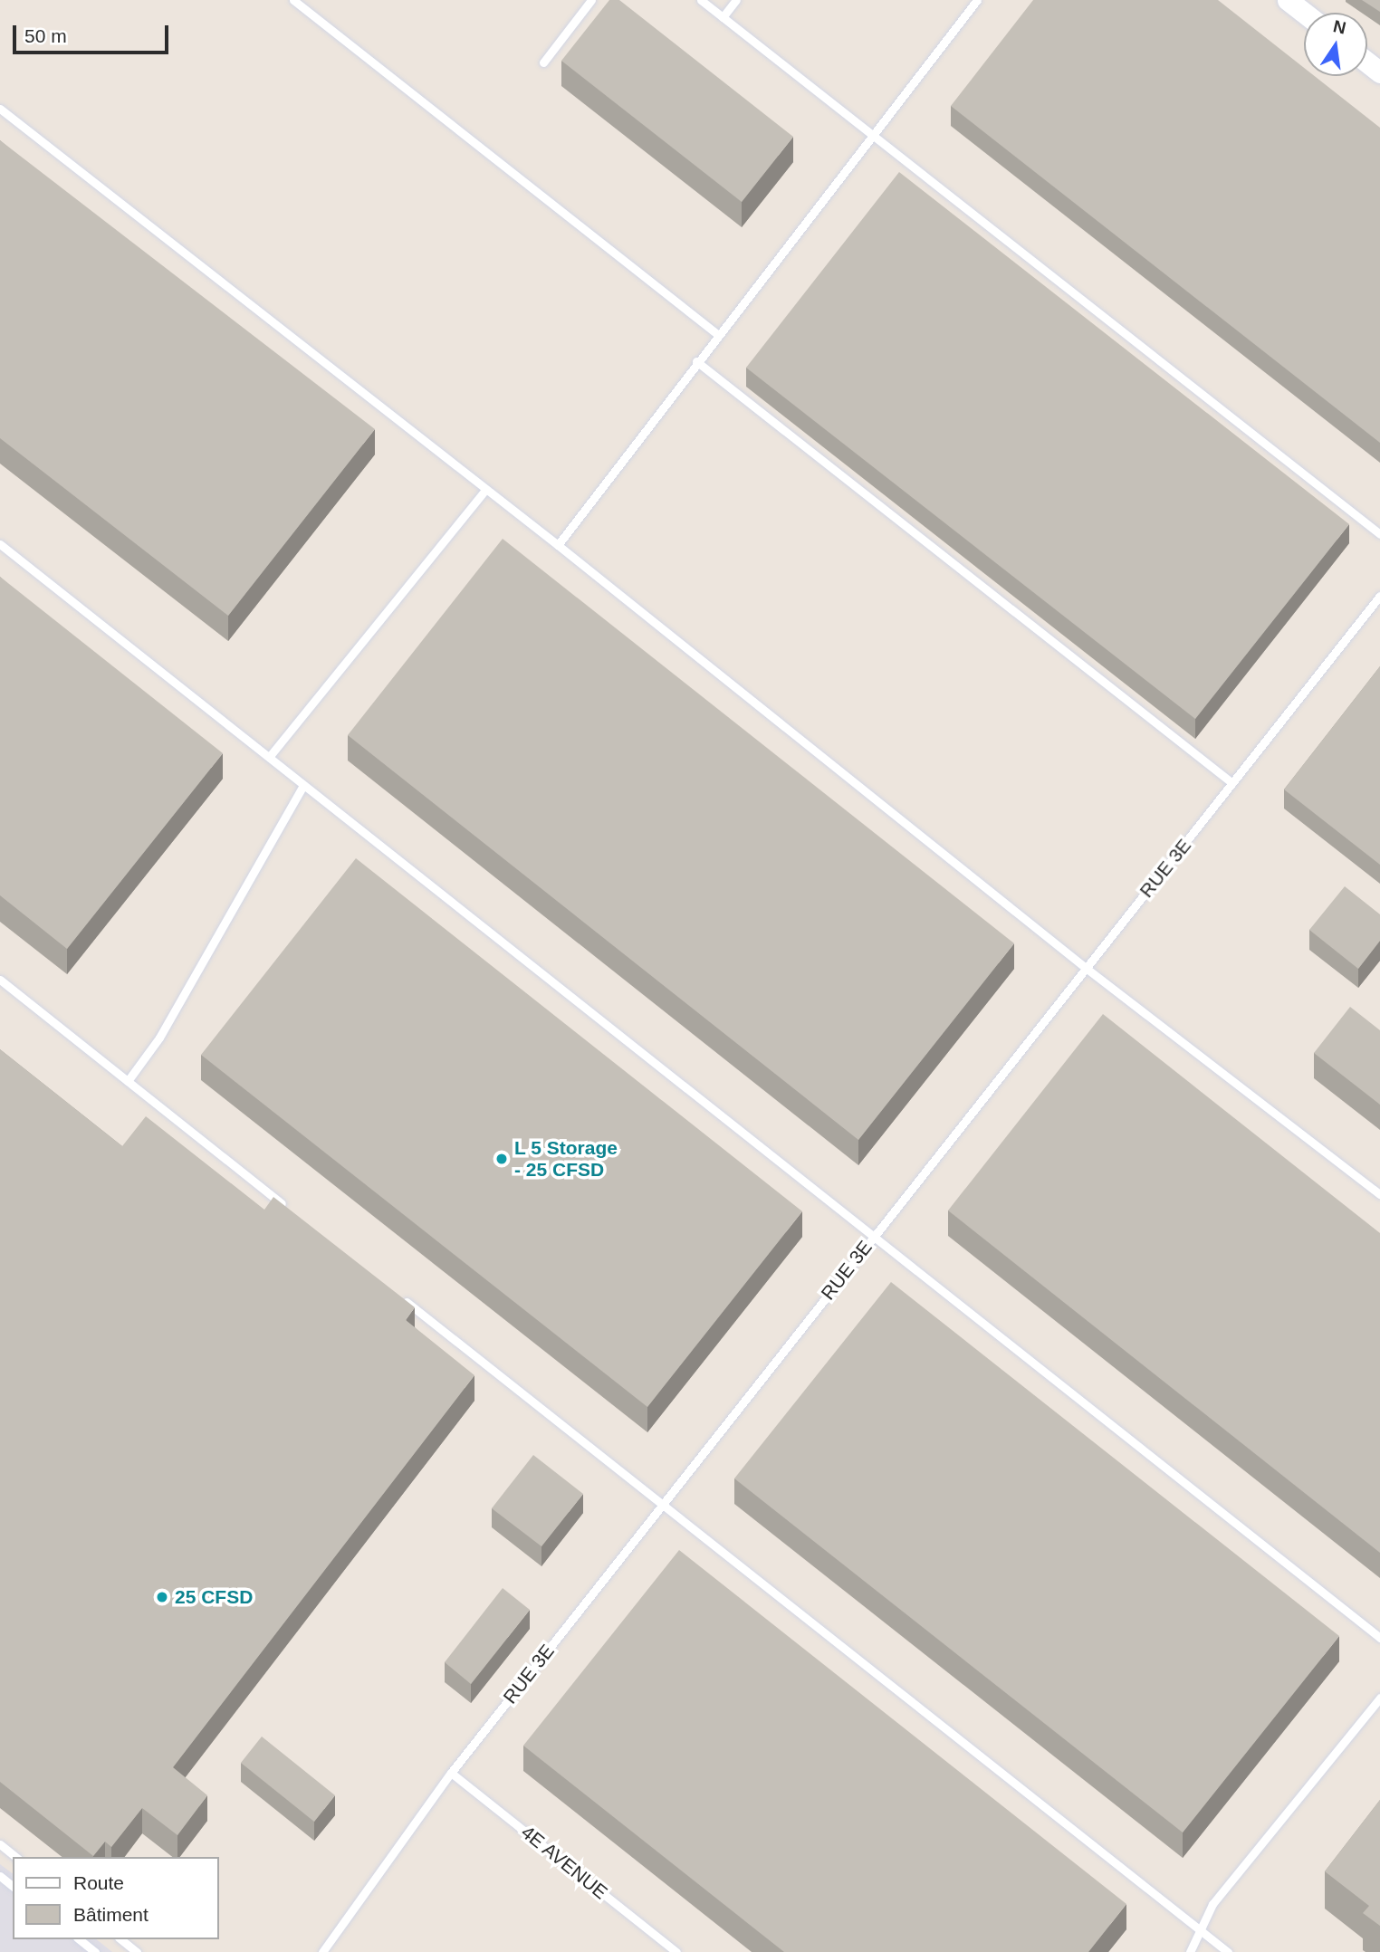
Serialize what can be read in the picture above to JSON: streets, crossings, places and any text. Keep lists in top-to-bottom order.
{
  "streets": {
    "lane": ["RUE 3E", "4E AVENUE"]
  },
  "crossings": [
    ["RUE 3E", "4E AVENUE"]
  ],
  "places": ["L 5 Storage - 25 CFSD", "25 CFSD"],
  "legend": ["Route", "Bâtiment"],
  "scale_bar": "50 m",
  "north": "top"
}
